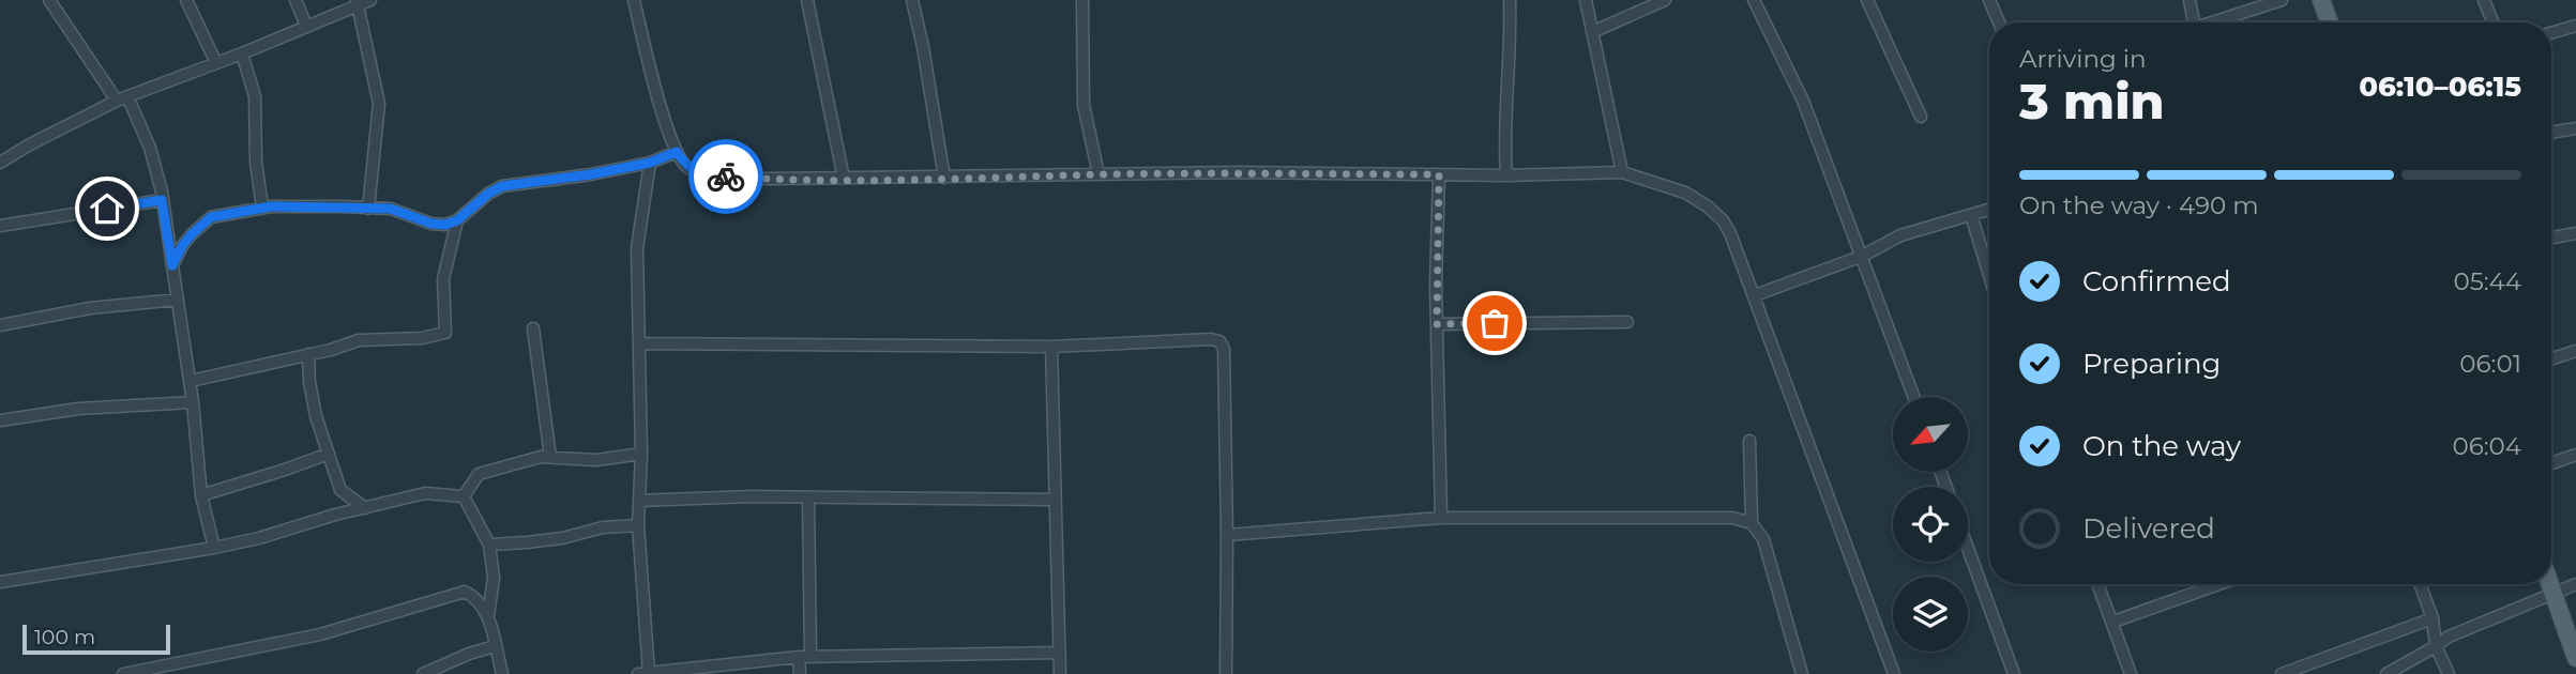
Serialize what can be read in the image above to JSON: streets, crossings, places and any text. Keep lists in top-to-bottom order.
{
  "scale_bar": "100 m",
  "north": "bottom left",
  "page": {
    "heading": ["3 min", "Arriving in", "06:10–06:15"],
    "bar": "On the way · 490 m",
    "list": [
      ["Confirmed", "05:44"],
      ["Preparing", "06:01"],
      ["On the way", "06:04"],
      "Delivered"
    ],
    "scale": "100 m"
  }
}
